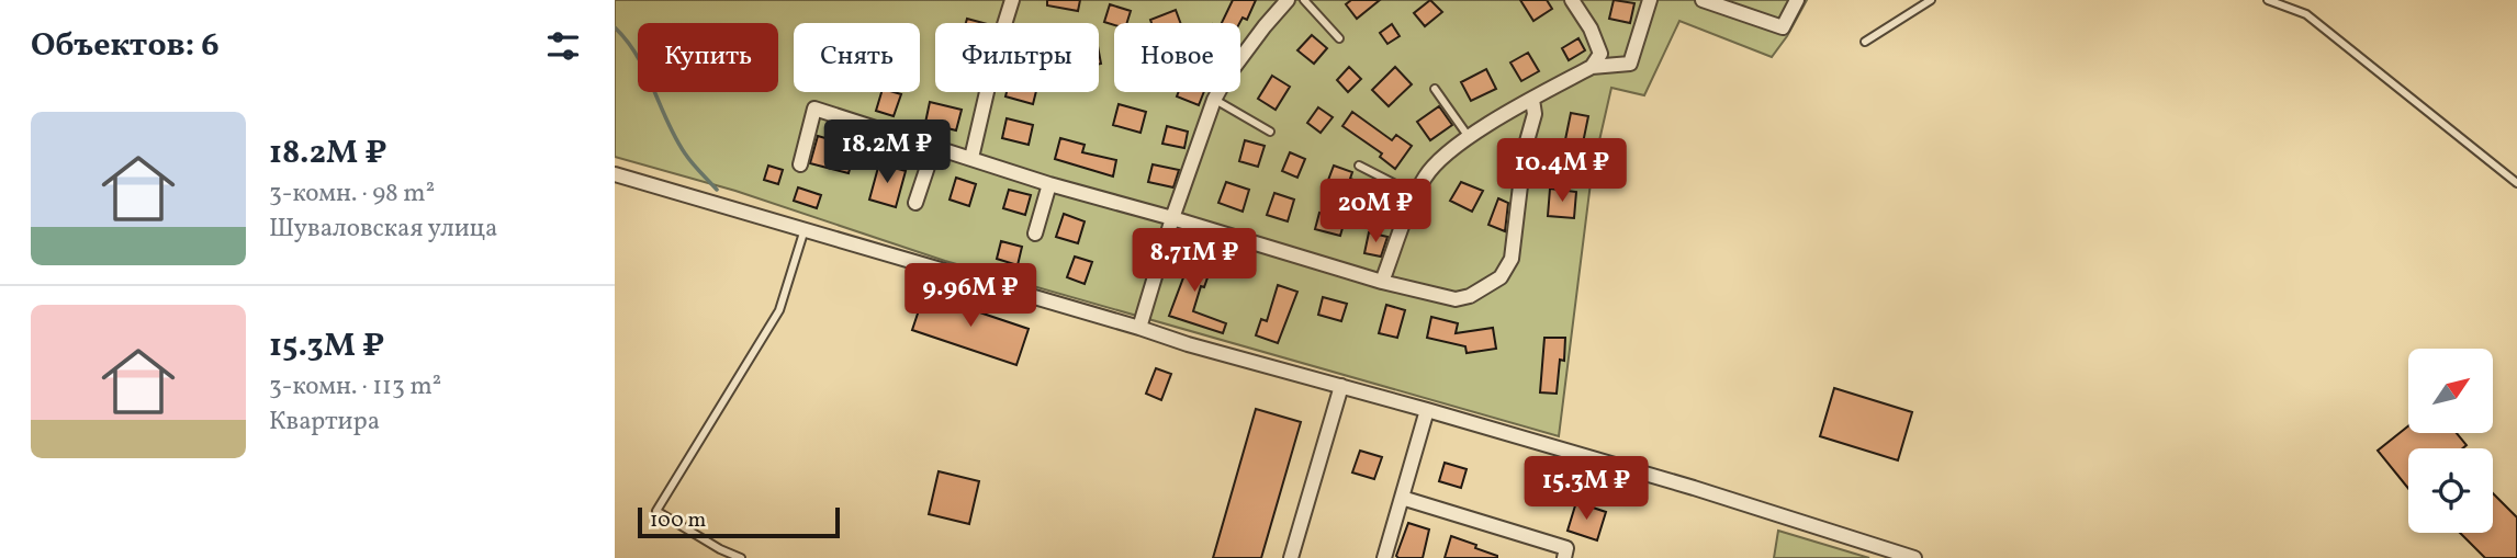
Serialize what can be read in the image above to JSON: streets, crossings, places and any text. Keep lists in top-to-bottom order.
{
  "scale_bar": "100 m",
  "north": "top right",
  "page": {
    "heading": "Объектов: 6",
    "chip": [
      "Купить",
      "Снять",
      "Фильтры",
      "Новое"
    ],
    "list": [
      {
        "name": "18.2M ₽",
        "note": "3-комн. · 98 m² · Шуваловская улица"
      },
      {
        "name": "15.3M ₽",
        "note": "3-комн. · 113 m² · Квартира"
      }
    ],
    "price": [
      "18.2M ₽",
      "10.4M ₽",
      "20M ₽",
      "8.71M ₽",
      "9.96M ₽",
      "15.3M ₽"
    ],
    "scale": "100 m"
  }
}
